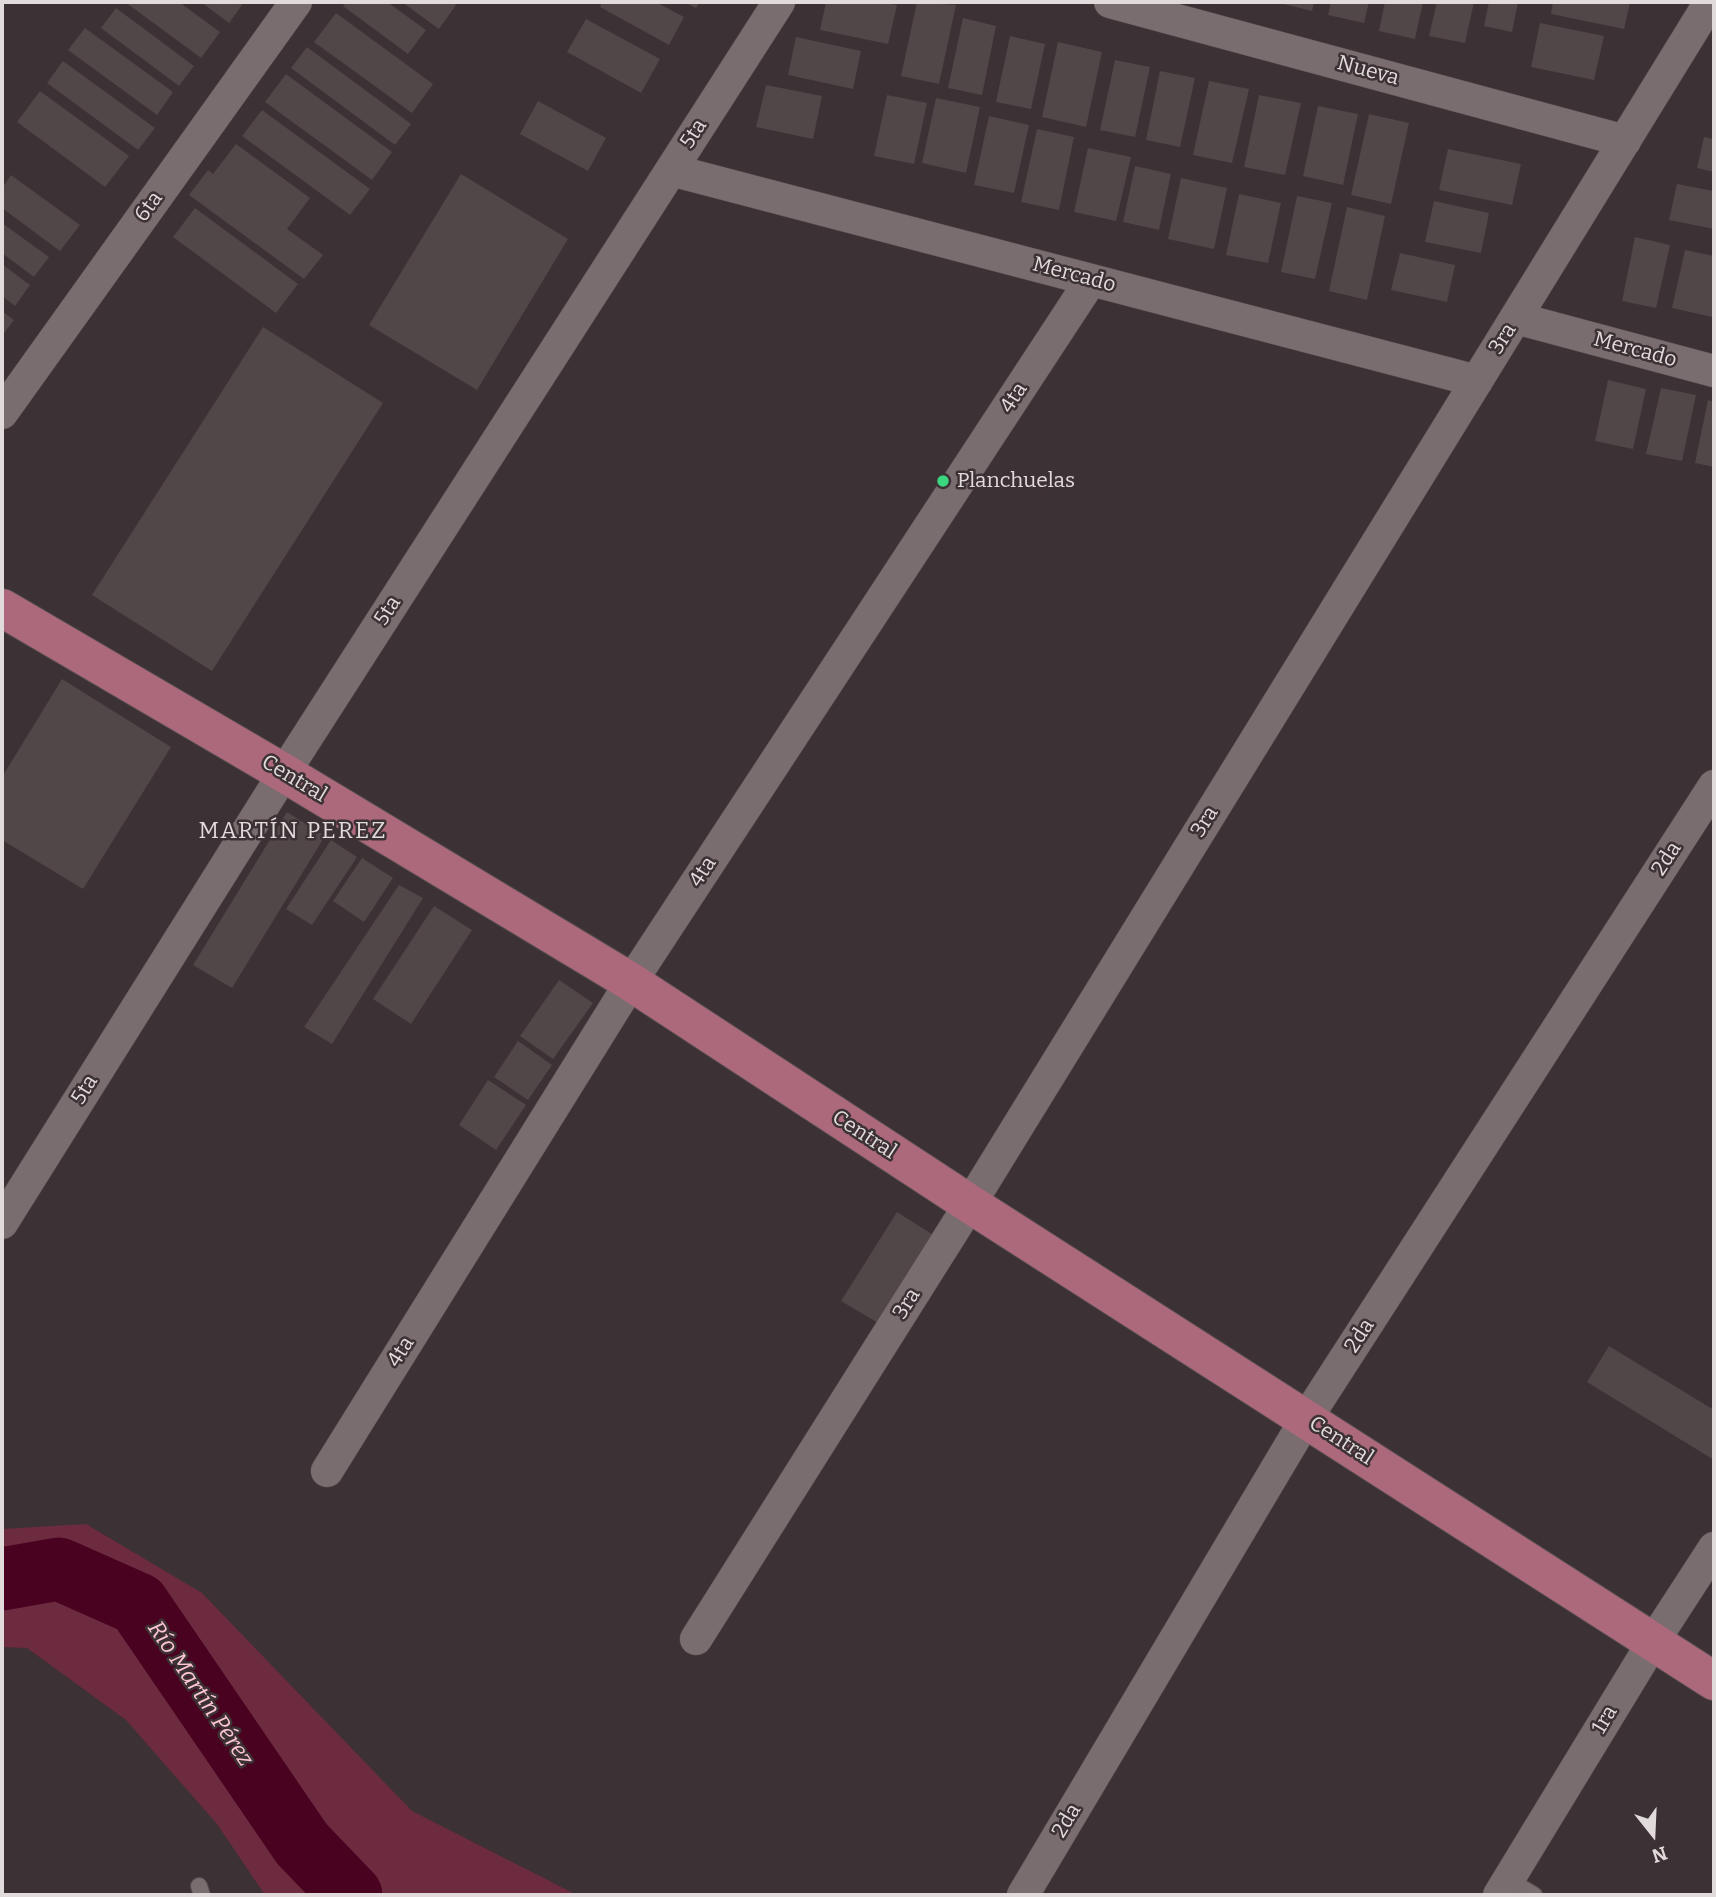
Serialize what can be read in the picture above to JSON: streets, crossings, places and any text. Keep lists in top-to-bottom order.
{
  "streets": {
    "main road": ["Central"],
    "street": [
      "Nueva",
      "5ta",
      "6ta",
      "Mercado",
      "3ra",
      "4ta",
      "2da",
      "1ra"
    ]
  },
  "crossings": [
    ["Nueva", "3ra"],
    ["5ta", "Mercado"],
    ["5ta", "Central"],
    ["Mercado", "3ra"],
    ["Mercado", "4ta"],
    ["3ra", "Central"],
    ["4ta", "Central"],
    ["Central", "2da"],
    ["Central", "1ra"]
  ],
  "districts": ["MARTÍN PEREZ"],
  "water": ["Río Martín Pérez"],
  "places": ["Planchuelas"],
  "north": "bottom"
}
